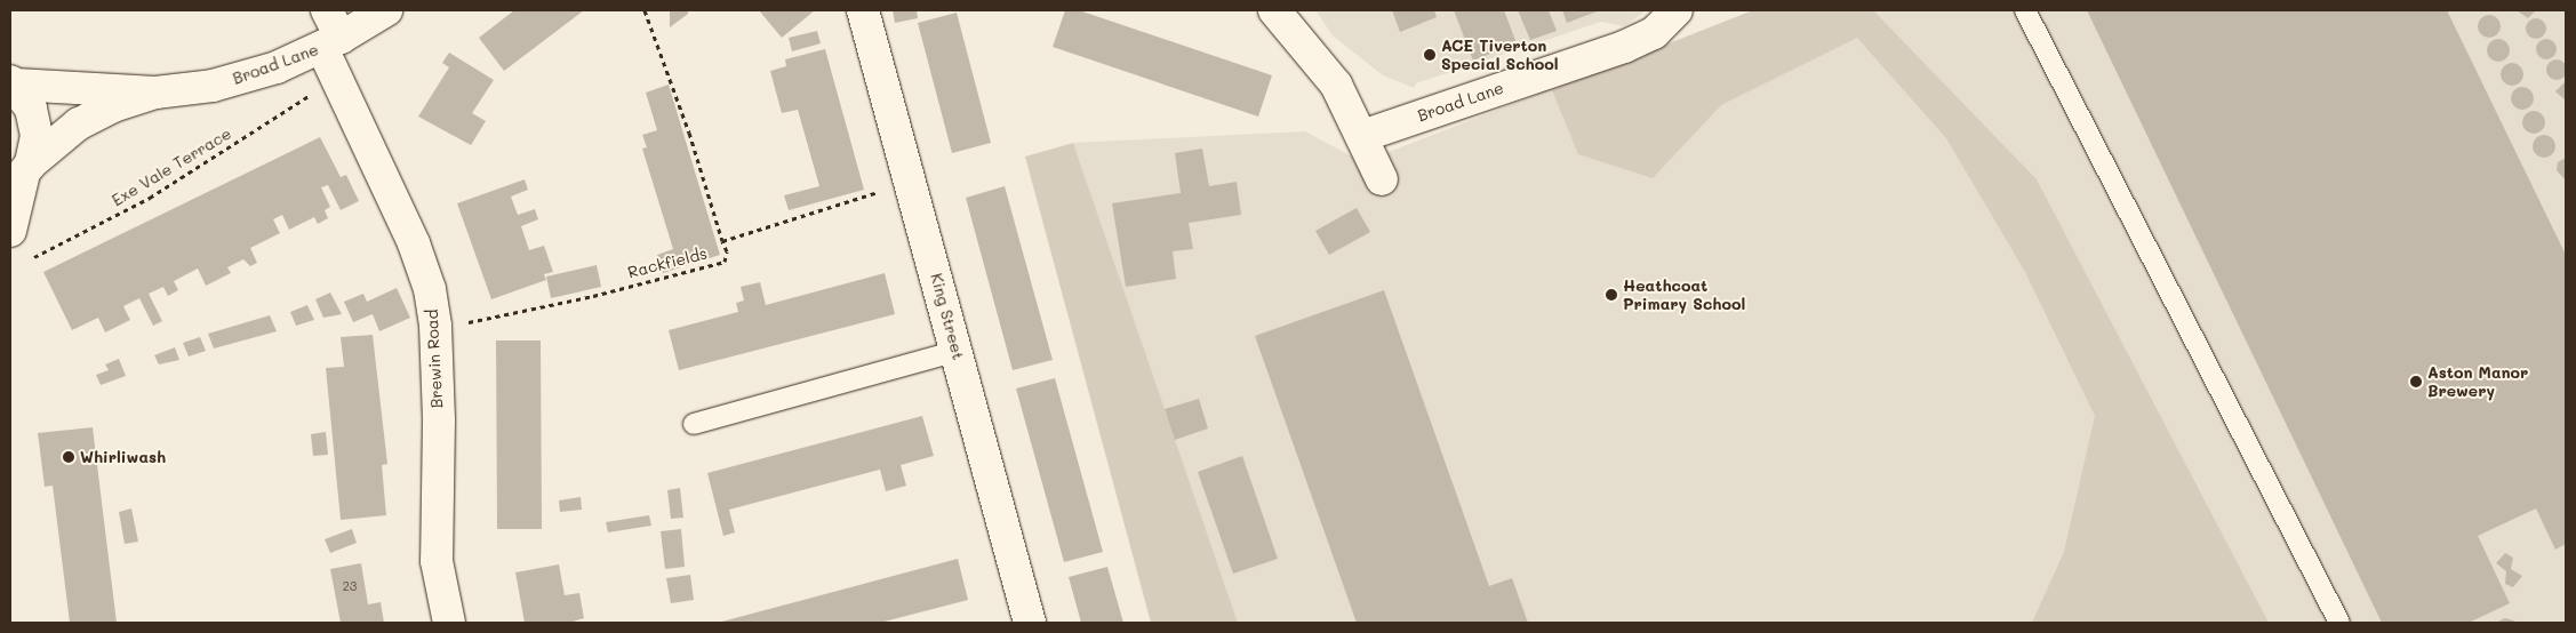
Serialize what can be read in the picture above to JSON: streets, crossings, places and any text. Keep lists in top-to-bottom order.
{
  "streets": {
    "street": ["Broad Lane", "King Street", "Brewin Road"],
    "path": ["Exe Vale Terrace", "Rackfields"]
  },
  "crossings": [
    ["Broad Lane", "Brewin Road"],
    ["Exe Vale Terrace", "Brewin Road"],
    ["Rackfields", "King Street"],
    ["Rackfields", "Brewin Road"]
  ],
  "places": [
    "ACE Tiverton Special School",
    "Heathcoat Primary School",
    "Aston Manor Brewery",
    "Whirliwash"
  ],
  "house_numbers": ["23"]
}
